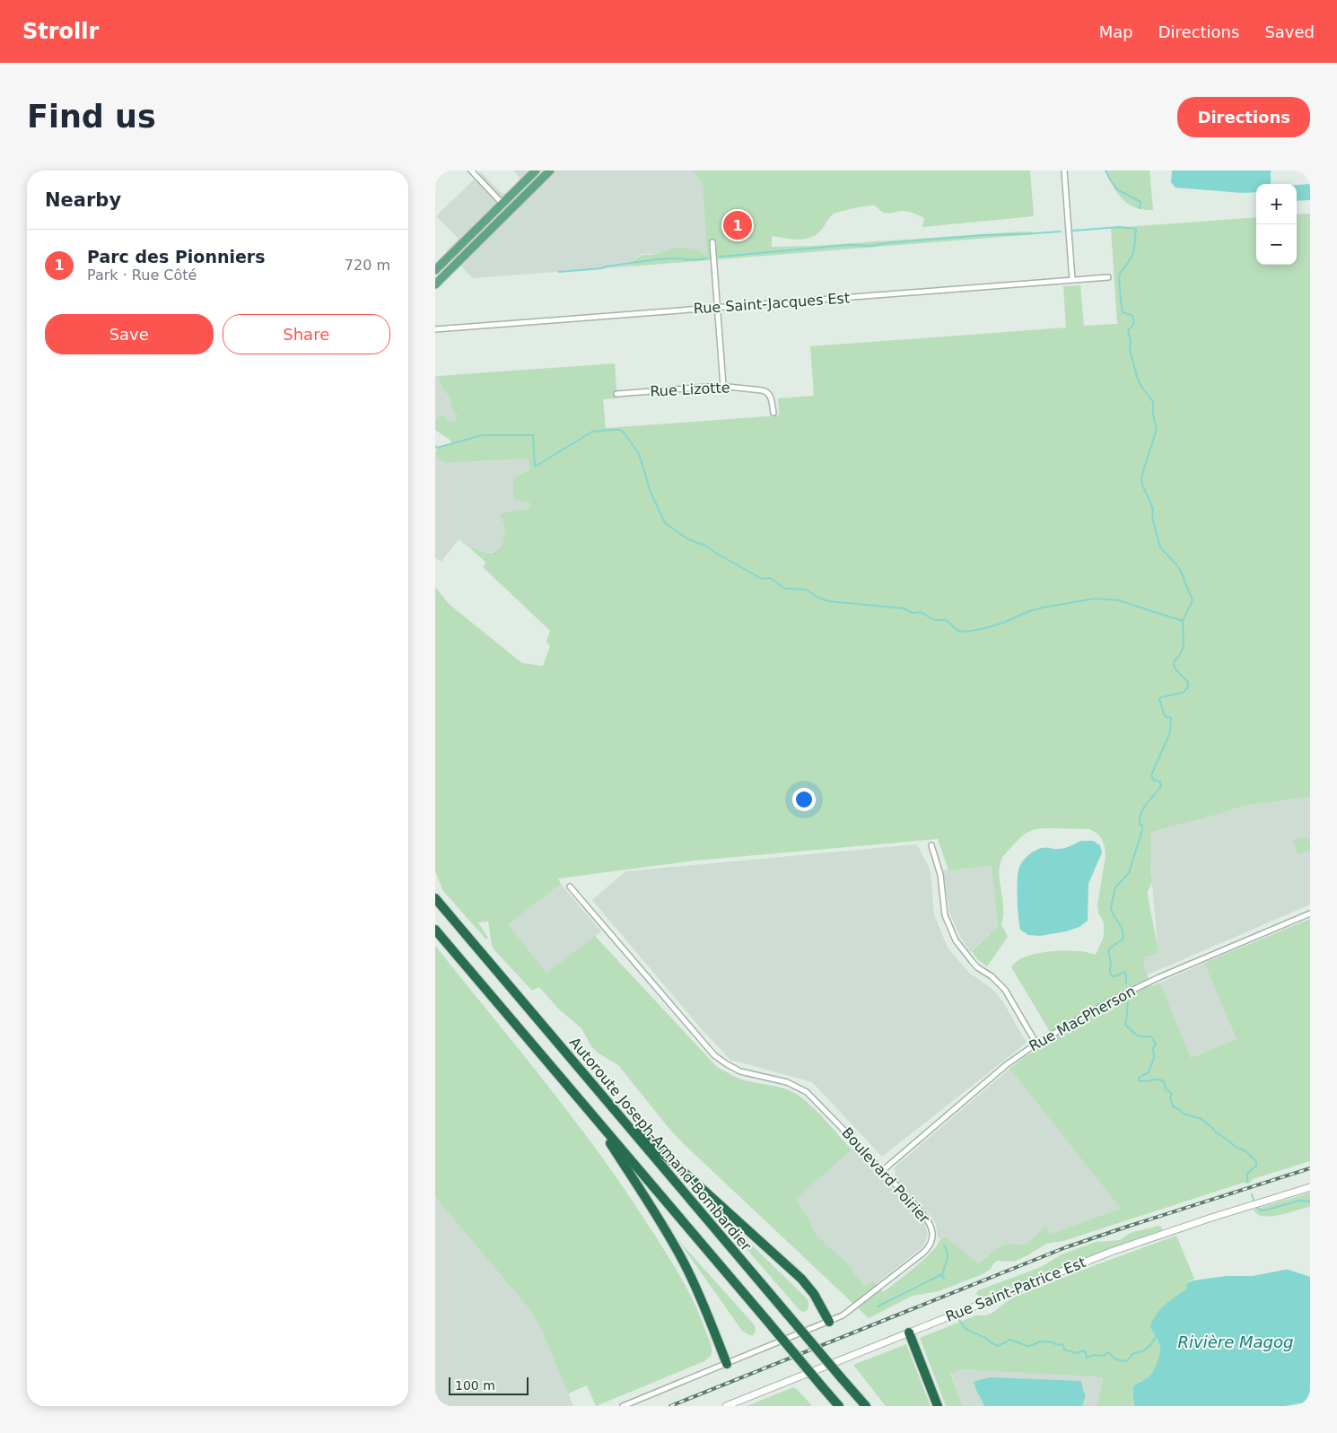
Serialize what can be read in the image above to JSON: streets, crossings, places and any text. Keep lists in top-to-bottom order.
{
  "streets": {
    "highway": ["Autoroute Joseph-Armand-Bombardier"],
    "street": [
      "Rue Saint-Jacques Est",
      "Rue Lizotte",
      "Rue MacPherson",
      "Boulevard Poirier",
      "Rue Saint-Patrice Est"
    ]
  },
  "crossings": [
    ["Rue MacPherson", "Boulevard Poirier"]
  ],
  "water": ["Rivière Magog"],
  "scale_bar": "100 m",
  "page": {
    "header": "Strollr",
    "nav": ["Map", "Directions", "Saved"],
    "buttons": [
      "Directions",
      ["Save", "Share"]
    ],
    "title": "Find us",
    "heading": "Nearby",
    "map_buttons": ["+", "−"],
    "pins": "1",
    "list": [
      {
        "mark": "1",
        "name": "Parc des Pionniers",
        "note": "Park · Rue Côté",
        "value": "720 m"
      }
    ],
    "scale": "100 m"
  }
}
